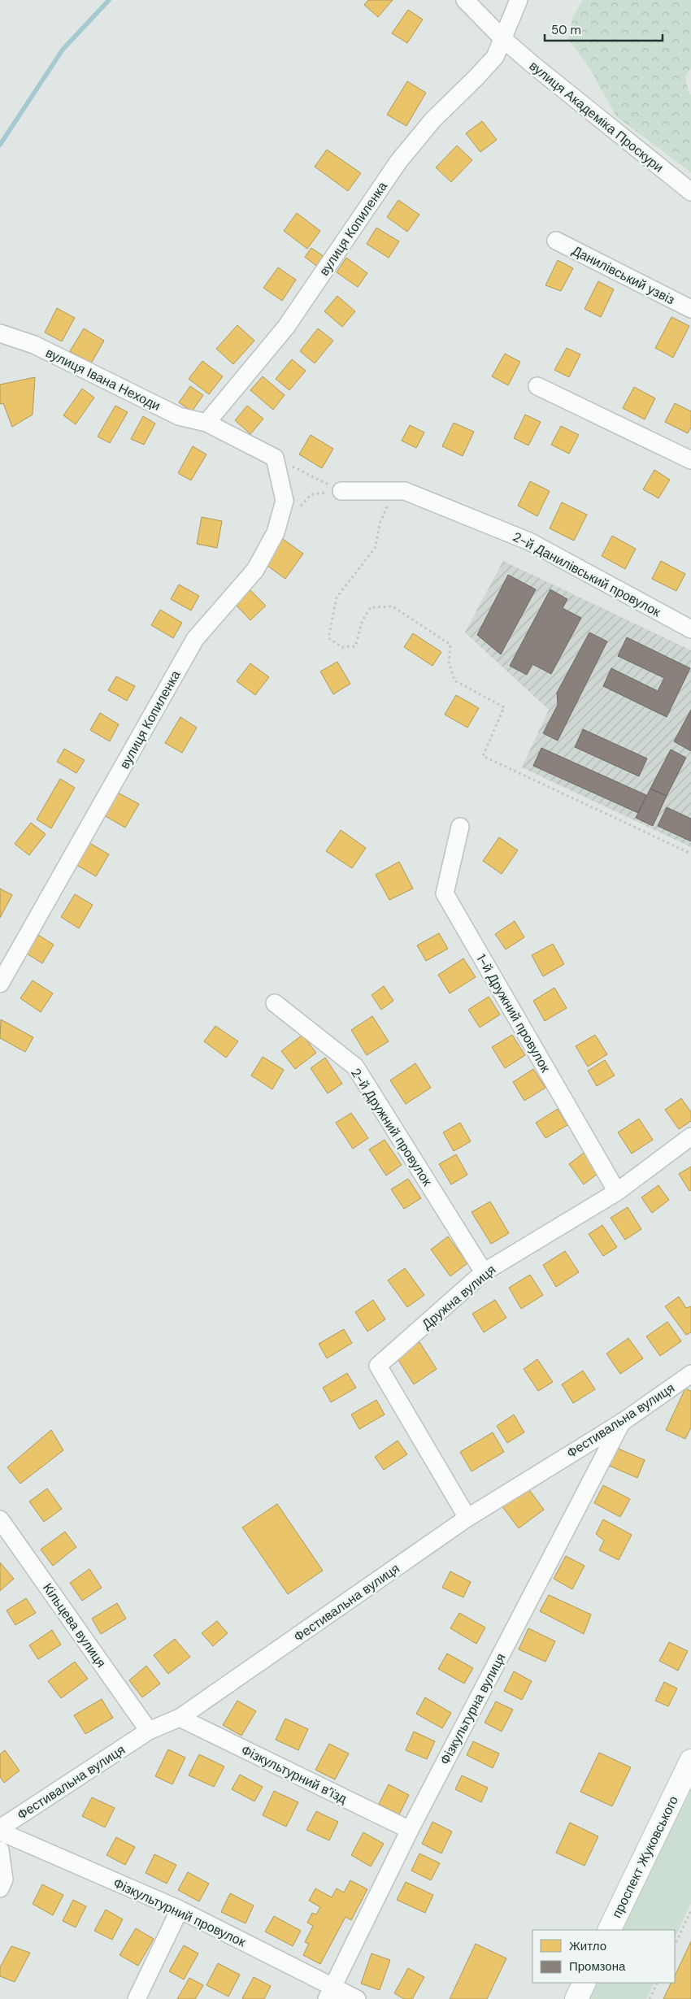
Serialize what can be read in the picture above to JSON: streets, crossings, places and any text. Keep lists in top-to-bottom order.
{
  "streets": {
    "street": [
      "вулиця Академіка Проскури",
      "вулиця Копиленка",
      "Данилівський узвіз",
      "вулиця Івана Неходи",
      "2-й Данилівський провулок",
      "1-й Дружний провулок",
      "2-й Дружний провулок",
      "Дружна вулиця",
      "Фестивальна вулиця",
      "Кільцева вулиця",
      "Фізкультурна вулиця",
      "Фізкультурний в’їзд",
      "проспект Жуковського",
      "Фізкультурний провулок"
    ]
  },
  "crossings": [
    ["вулиця Академіка Проскури", "вулиця Копиленка"],
    ["вулиця Копиленка", "вулиця Івана Неходи"],
    ["1-й Дружний провулок", "Дружна вулиця"],
    ["2-й Дружний провулок", "Дружна вулиця"],
    ["Дружна вулиця", "Фестивальна вулиця"],
    ["Фестивальна вулиця", "Кільцева вулиця"],
    ["Фестивальна вулиця", "Фізкультурна вулиця"],
    ["Фестивальна вулиця", "Фізкультурний в’їзд"],
    ["Фізкультурна вулиця", "Фізкультурний в’їзд"],
    ["Фізкультурна вулиця", "Фізкультурний провулок"]
  ],
  "legend": ["Житло", "Промзона"],
  "scale_bar": "50 m"
}
